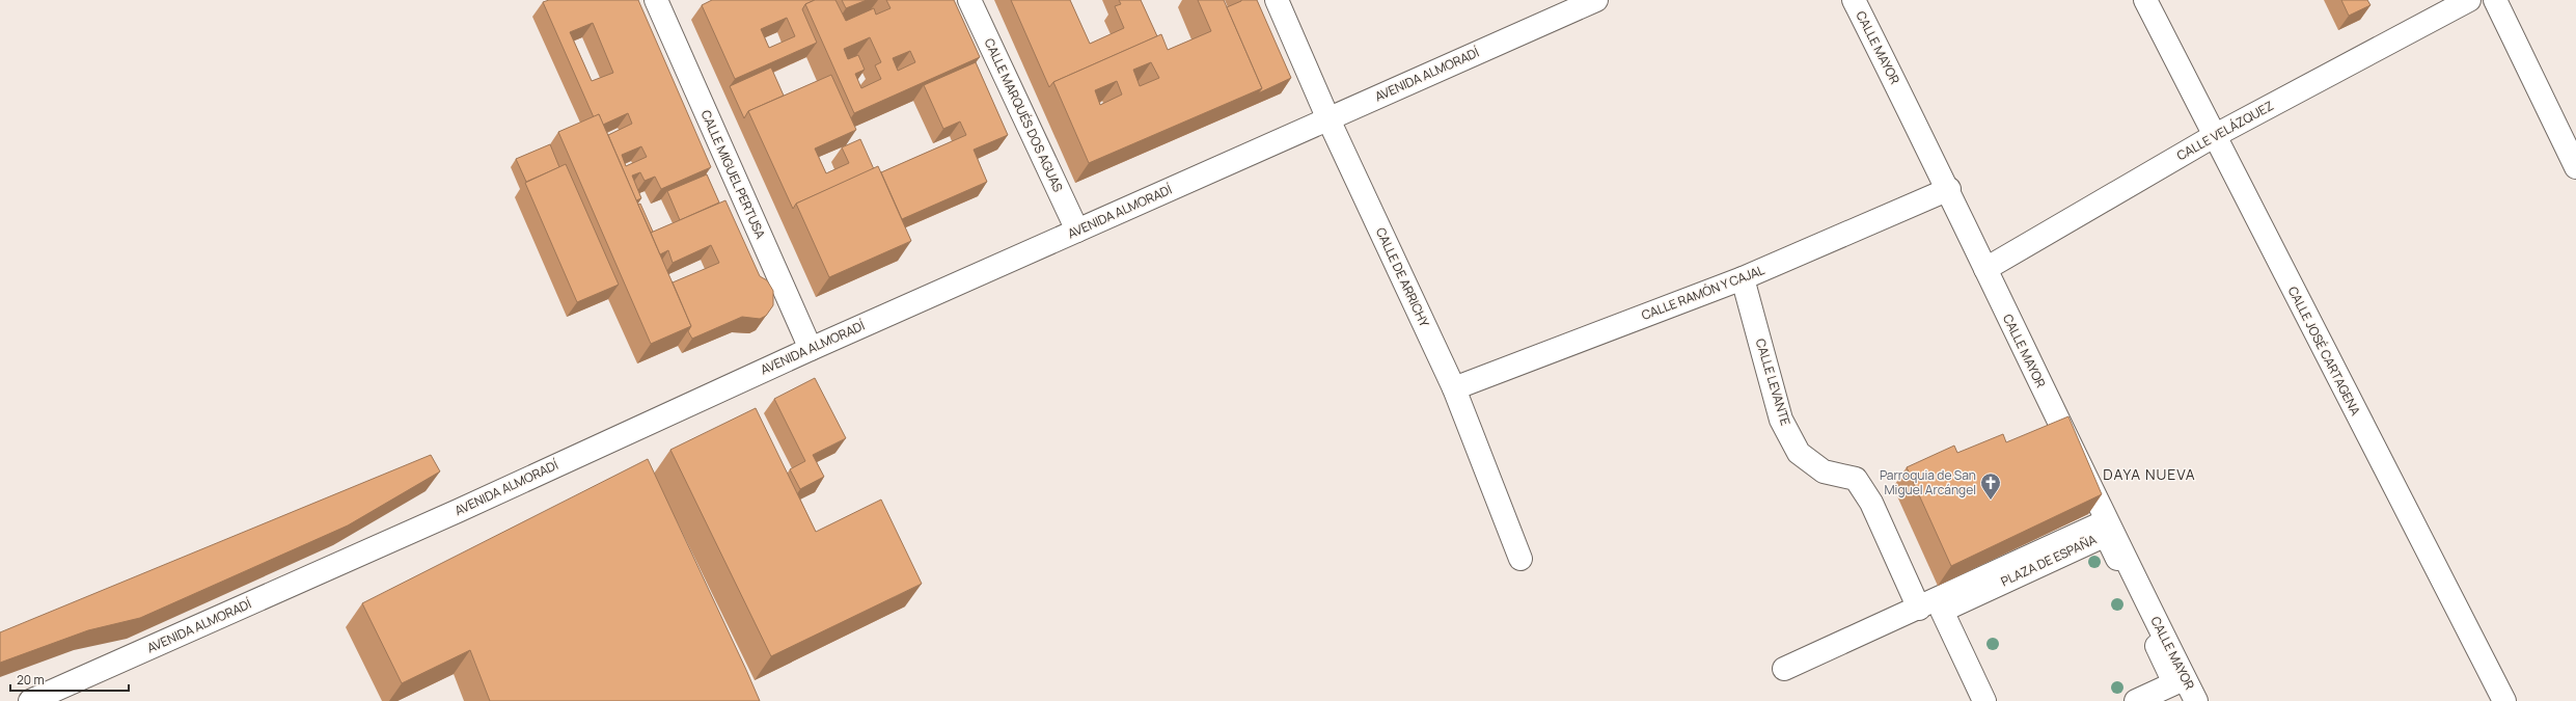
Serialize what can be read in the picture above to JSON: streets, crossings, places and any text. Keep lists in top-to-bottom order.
{
  "streets": {
    "street": [
      "CALLE MAYOR",
      "AVENIDA ALMORADÍ",
      "CALLE MARQUÉS DOS AGUAS",
      "CALLE VELÁZQUEZ",
      "CALLE MIGUEL PERTUSA",
      "CALLE DE ARRICHY",
      "CALLE RAMÓN Y CAJAL",
      "CALLE JOSÉ CARTAGENA",
      "CALLE LEVANTE",
      "PLAZA DE ESPAÑA"
    ]
  },
  "crossings": [
    ["CALLE MAYOR", "CALLE VELÁZQUEZ"],
    ["CALLE MAYOR", "CALLE RAMÓN Y CAJAL"],
    ["AVENIDA ALMORADÍ", "CALLE MARQUÉS DOS AGUAS"],
    ["AVENIDA ALMORADÍ", "CALLE MIGUEL PERTUSA"],
    ["AVENIDA ALMORADÍ", "CALLE DE ARRICHY"],
    ["CALLE VELÁZQUEZ", "CALLE JOSÉ CARTAGENA"],
    ["CALLE DE ARRICHY", "CALLE RAMÓN Y CAJAL"],
    ["CALLE RAMÓN Y CAJAL", "CALLE LEVANTE"]
  ],
  "districts": ["DAYA NUEVA"],
  "places": {
    "church": ["Parroquia de San Miguel Arcángel"]
  },
  "scale_bar": "20 m"
}
